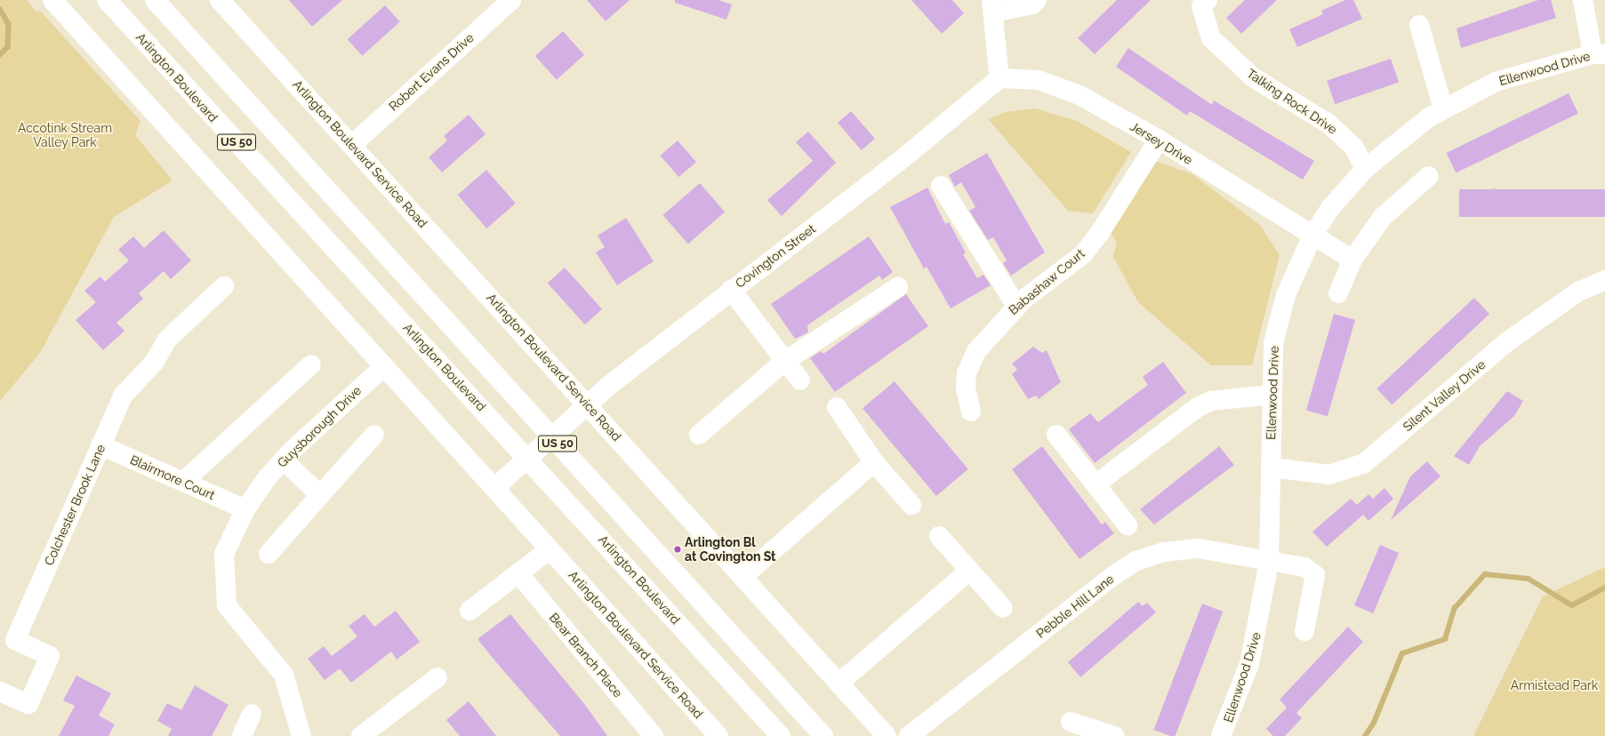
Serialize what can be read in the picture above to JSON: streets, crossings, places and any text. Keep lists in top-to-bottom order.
{
  "streets": {
    "street": [
      "Ellenwood Drive",
      "Robert Evans Drive",
      "Arlington Boulevard",
      "Talking Rock Drive",
      "US 50",
      "Jersey Drive",
      "Arlington Boulevard Service Road",
      "Covington Street",
      "Babashaw Court",
      "Silent Valley Drive",
      "Guysborough Drive",
      "Blairmore Court",
      "Colchester Brook Lane",
      "Pebble Hill Lane",
      "Bear Branch Place"
    ]
  },
  "crossings": [
    ["Ellenwood Drive", "Talking Rock Drive"],
    ["Ellenwood Drive", "Jersey Drive"],
    ["Ellenwood Drive", "Silent Valley Drive"],
    ["Ellenwood Drive", "Pebble Hill Lane"],
    ["Robert Evans Drive", "Arlington Boulevard Service Road"],
    ["Arlington Boulevard", "Covington Street"],
    ["US 50", "Covington Street"],
    ["Jersey Drive", "Covington Street"],
    ["Jersey Drive", "Babashaw Court"],
    ["Arlington Boulevard Service Road", "Covington Street"],
    ["Arlington Boulevard Service Road", "Guysborough Drive"],
    ["Guysborough Drive", "Blairmore Court"],
    ["Blairmore Court", "Colchester Brook Lane"]
  ],
  "parks": ["Accotink Stream Valley Park", "Armistead Park"],
  "places": ["Arlington Bl at Covington St"]
}
